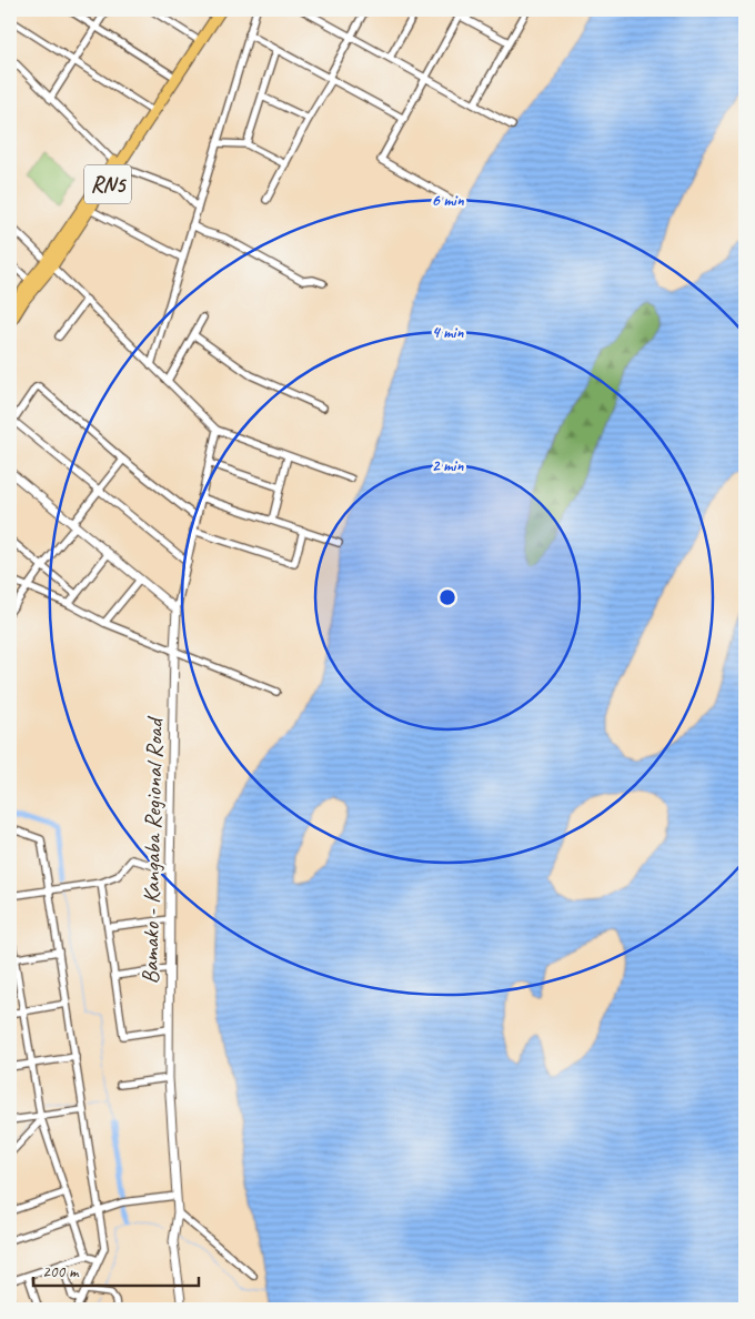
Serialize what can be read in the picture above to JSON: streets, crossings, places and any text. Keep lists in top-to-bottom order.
{
  "streets": {
    "highway": ["RN5"],
    "street": ["Bamako - Kangaba Regional Road"]
  },
  "scale_bar": "200 m",
  "rings": ["6 min", "4 min", "2 min"]
}
